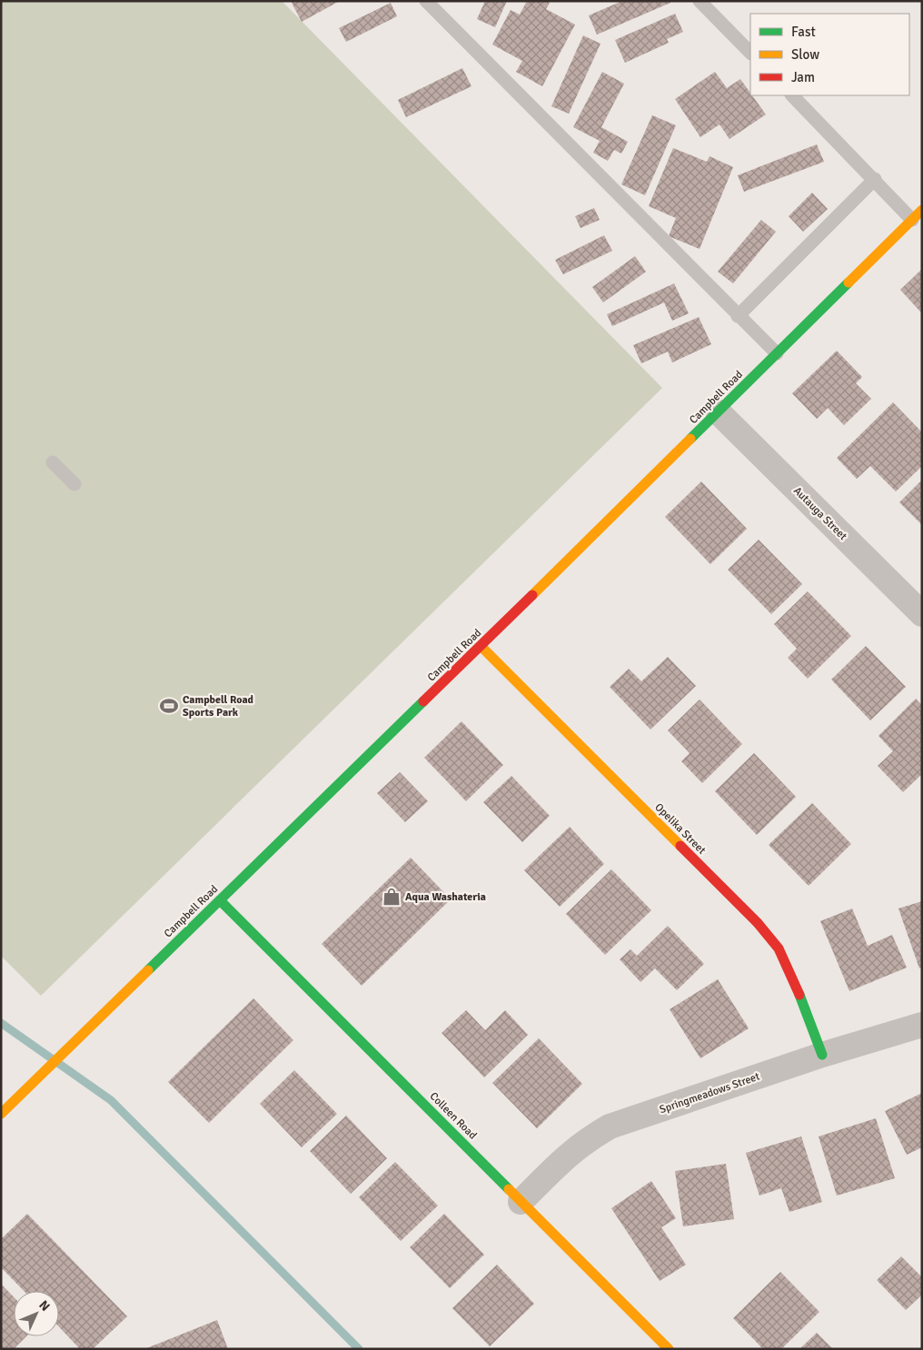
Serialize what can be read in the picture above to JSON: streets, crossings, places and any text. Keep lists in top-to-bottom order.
{
  "streets": {
    "street": [
      "Campbell Road",
      "Autauga Street",
      "Opelika Street",
      "Springmeadows Street",
      "Colleen Road"
    ]
  },
  "crossings": [
    ["Campbell Road", "Autauga Street"],
    ["Campbell Road", "Opelika Street"],
    ["Campbell Road", "Colleen Road"],
    ["Opelika Street", "Springmeadows Street"],
    ["Springmeadows Street", "Colleen Road"]
  ],
  "places": {
    "sports": ["Campbell Road Sports Park"],
    "shop": ["Aqua Washateria"]
  },
  "legend": ["Fast", "Slow", "Jam"],
  "north": "top right"
}
